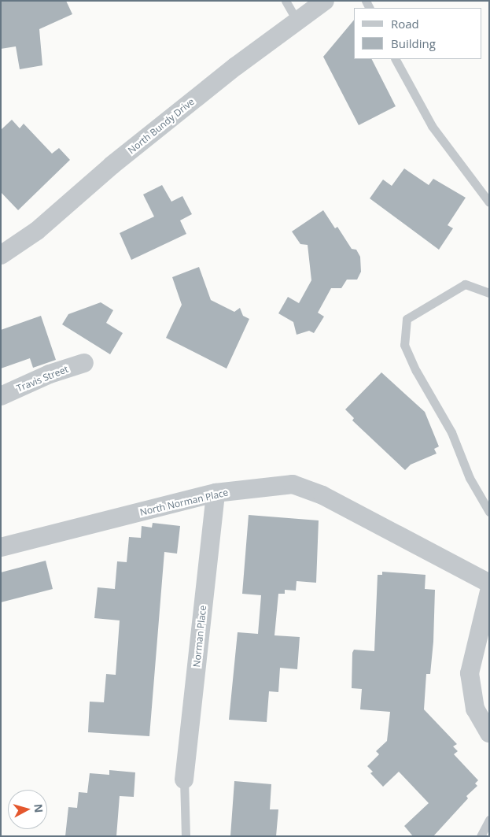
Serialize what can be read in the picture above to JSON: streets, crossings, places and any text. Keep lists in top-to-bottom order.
{
  "streets": {
    "street": [
      "North Bundy Drive",
      "Travis Street",
      "North Norman Place",
      "Norman Place"
    ]
  },
  "crossings": [
    ["North Norman Place", "Norman Place"]
  ],
  "legend": ["Road", "Building"],
  "north": "right"
}
